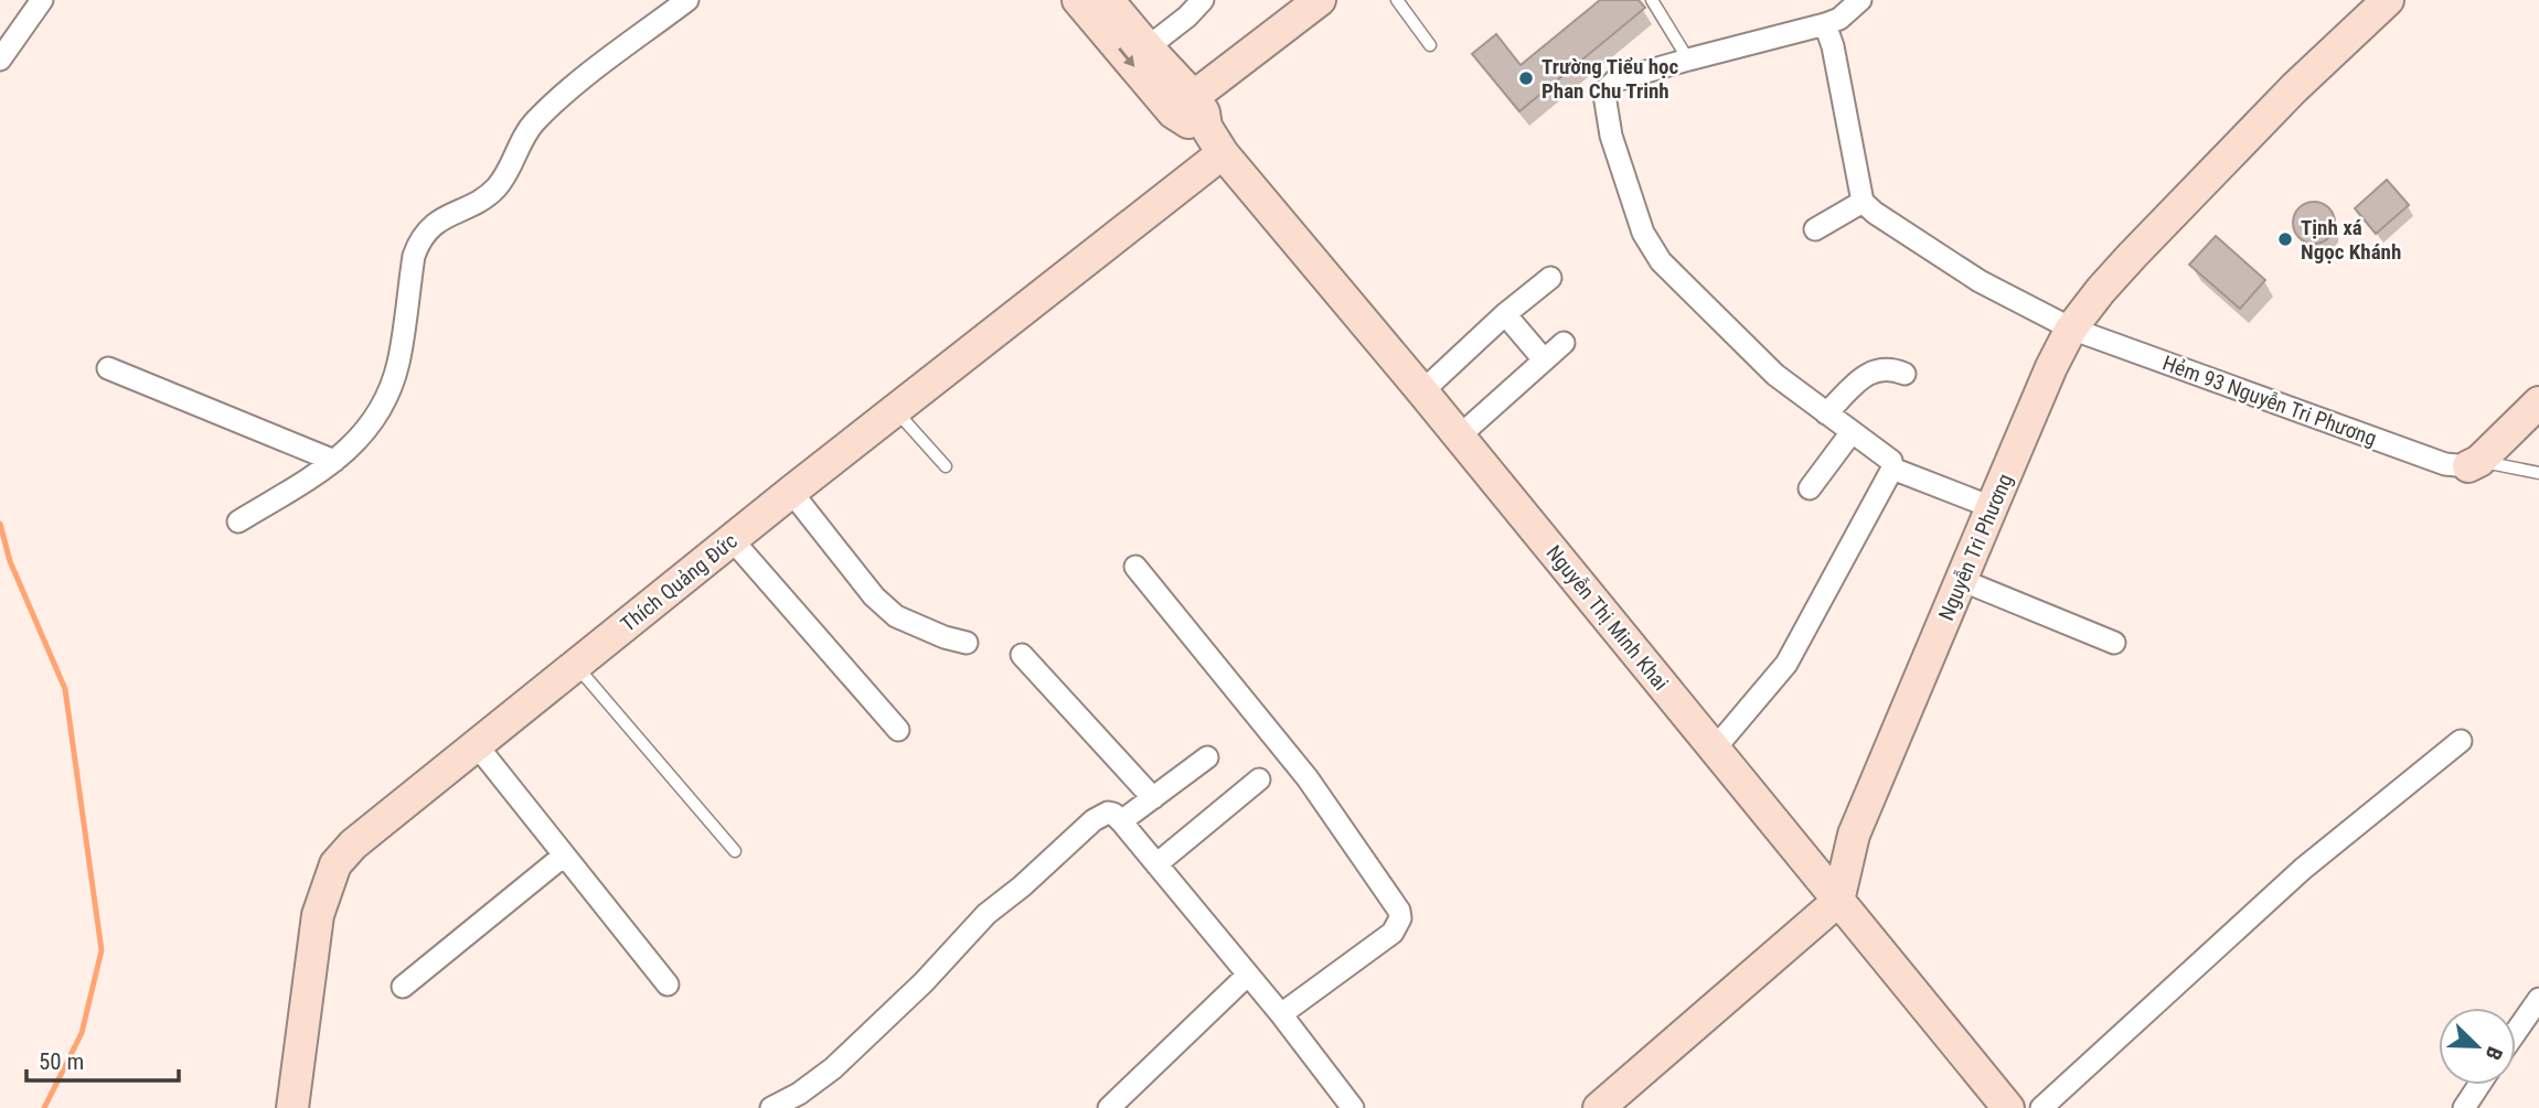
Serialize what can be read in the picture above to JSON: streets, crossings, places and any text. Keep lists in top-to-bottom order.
{
  "streets": {
    "street": [
      "Hẻm 93 Nguyễn Tri Phương",
      "Nguyễn Tri Phương",
      "Thích Quảng Đức",
      "Nguyễn Thị Minh Khai"
    ]
  },
  "crossings": [
    ["Hẻm 93 Nguyễn Tri Phương", "Nguyễn Tri Phương"],
    ["Nguyễn Tri Phương", "Nguyễn Thị Minh Khai"],
    ["Thích Quảng Đức", "Nguyễn Thị Minh Khai"]
  ],
  "places": ["Trường Tiểu học Phan Chu Trinh", "Tịnh xá Ngọc Khánh"],
  "scale_bar": "50 m",
  "north": "bottom right"
}
